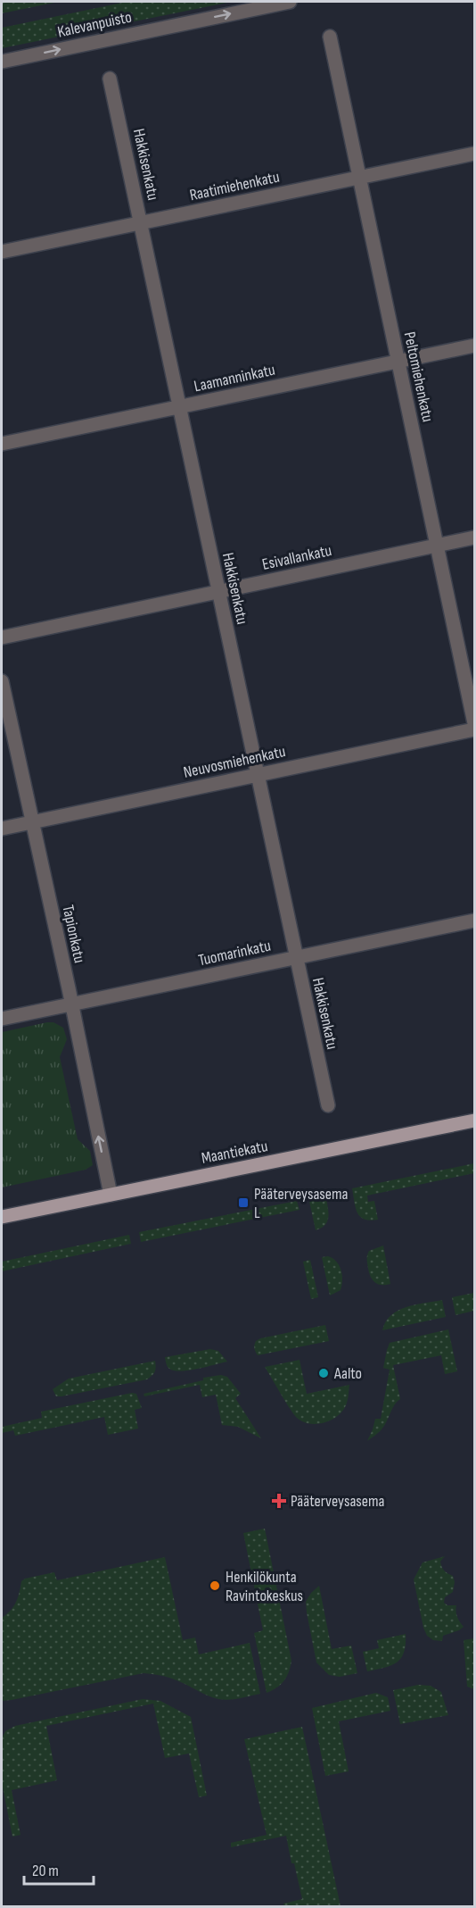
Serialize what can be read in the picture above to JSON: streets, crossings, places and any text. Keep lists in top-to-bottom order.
{
  "streets": {
    "main road": ["Maantiekatu"],
    "street": [
      "Kalevanpuisto",
      "Hakkisenkatu",
      "Raatimiehenkatu",
      "Peltomiehenkatu",
      "Laamanninkatu",
      "Esivallankatu",
      "Neuvosmiehenkatu",
      "Tapionkatu",
      "Tuomarinkatu"
    ]
  },
  "crossings": [
    ["Hakkisenkatu", "Raatimiehenkatu"],
    ["Hakkisenkatu", "Laamanninkatu"],
    ["Hakkisenkatu", "Esivallankatu"],
    ["Hakkisenkatu", "Neuvosmiehenkatu"],
    ["Hakkisenkatu", "Tuomarinkatu"],
    ["Raatimiehenkatu", "Peltomiehenkatu"],
    ["Peltomiehenkatu", "Laamanninkatu"],
    ["Peltomiehenkatu", "Esivallankatu"],
    ["Neuvosmiehenkatu", "Tapionkatu"],
    ["Tapionkatu", "Tuomarinkatu"],
    ["Tapionkatu", "Maantiekatu"]
  ],
  "one_way": ["Kalevanpuisto", "Tapionkatu"],
  "places": {
    "transit": ["Pääterveysasema L"],
    "other": ["Aalto", "Henkilökunta Ravintokeskus"],
    "health": ["Pääterveysasema"]
  },
  "scale_bar": "20 m"
}
